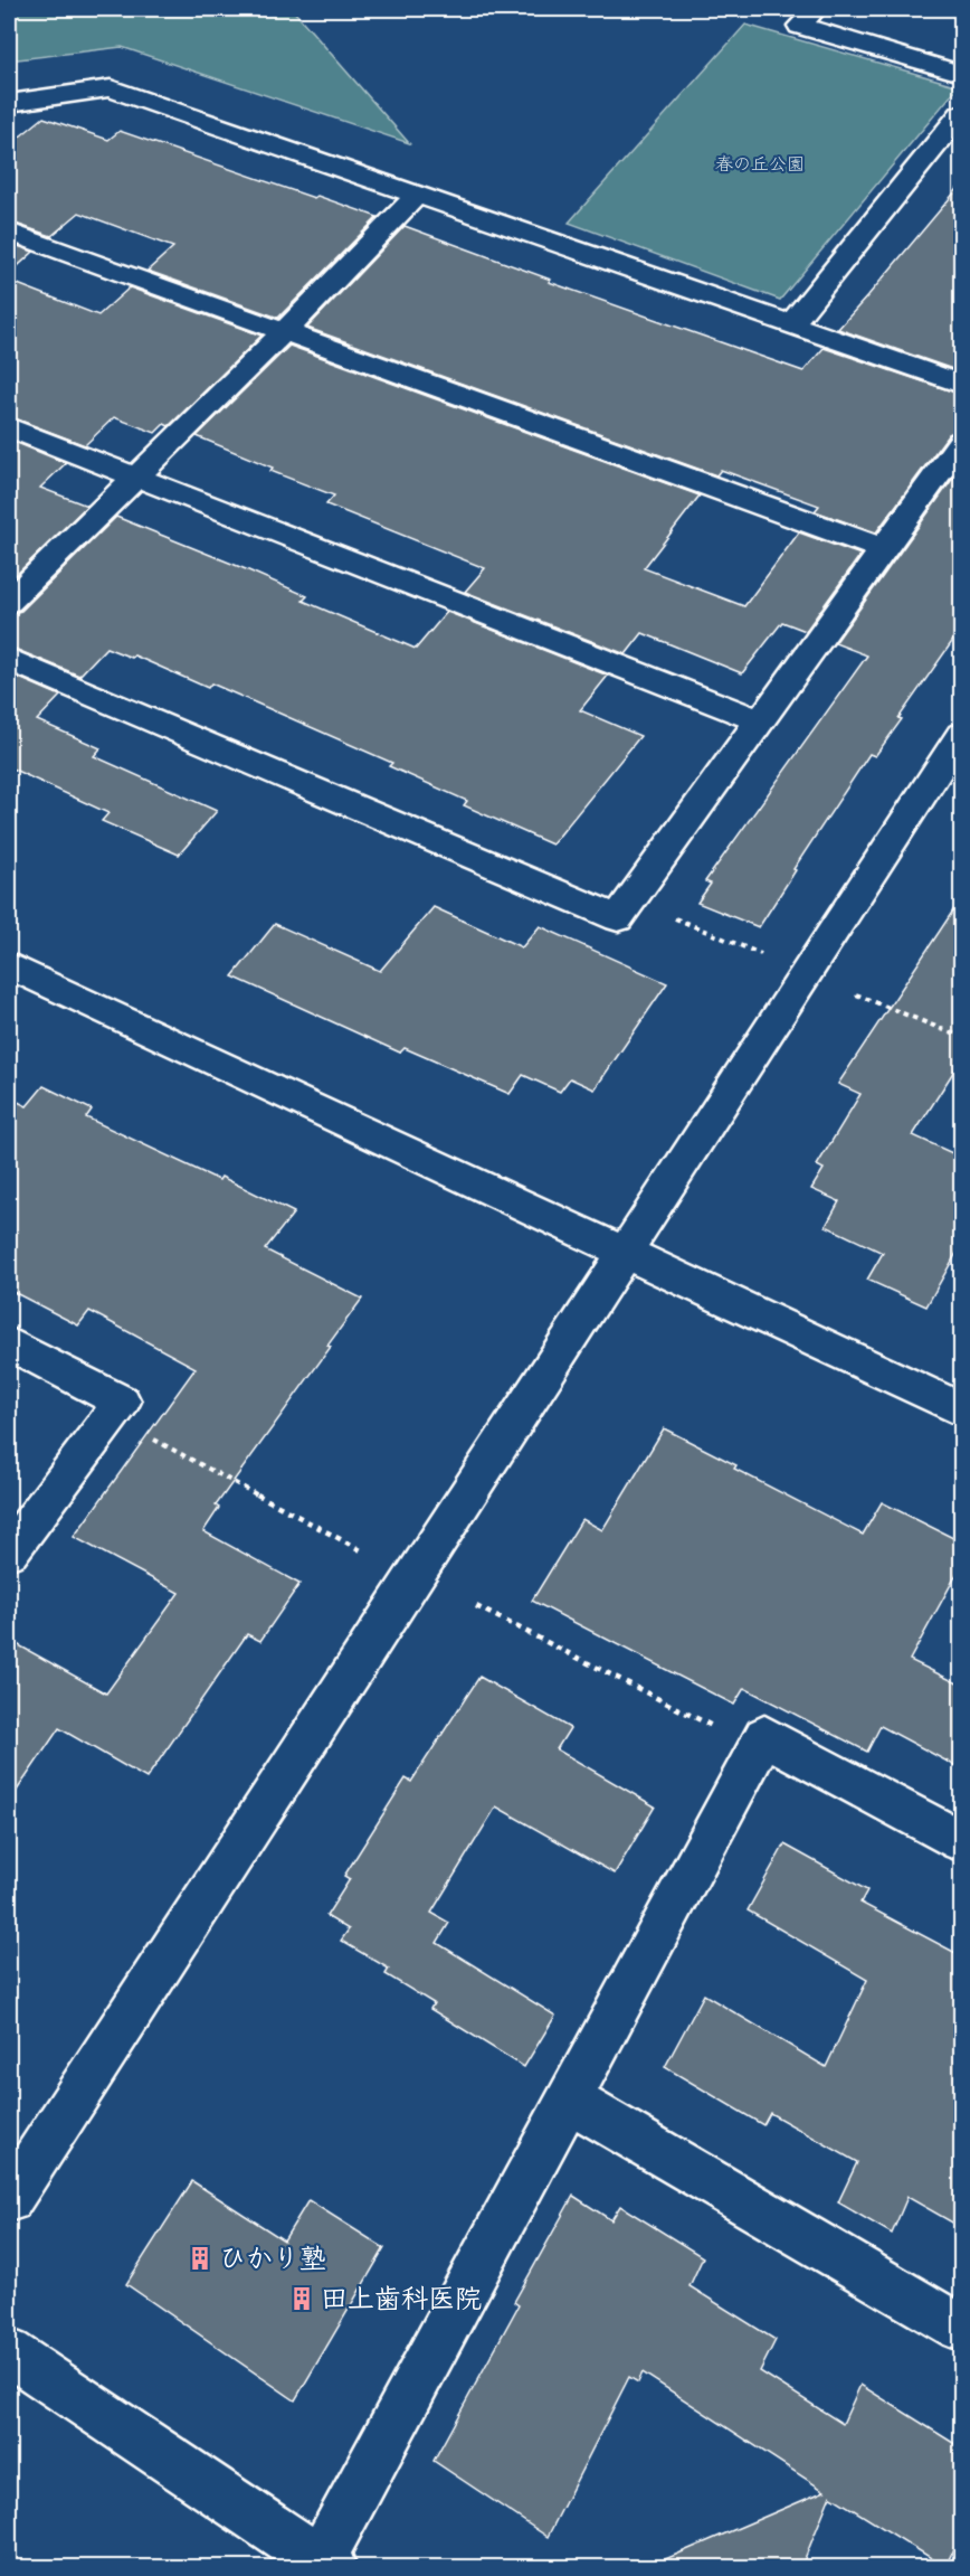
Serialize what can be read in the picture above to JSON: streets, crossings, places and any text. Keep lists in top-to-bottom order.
{
  "parks": ["春の丘公園"],
  "places": {
    "building": ["ひかり塾", "田上歯科医院"]
  }
}
